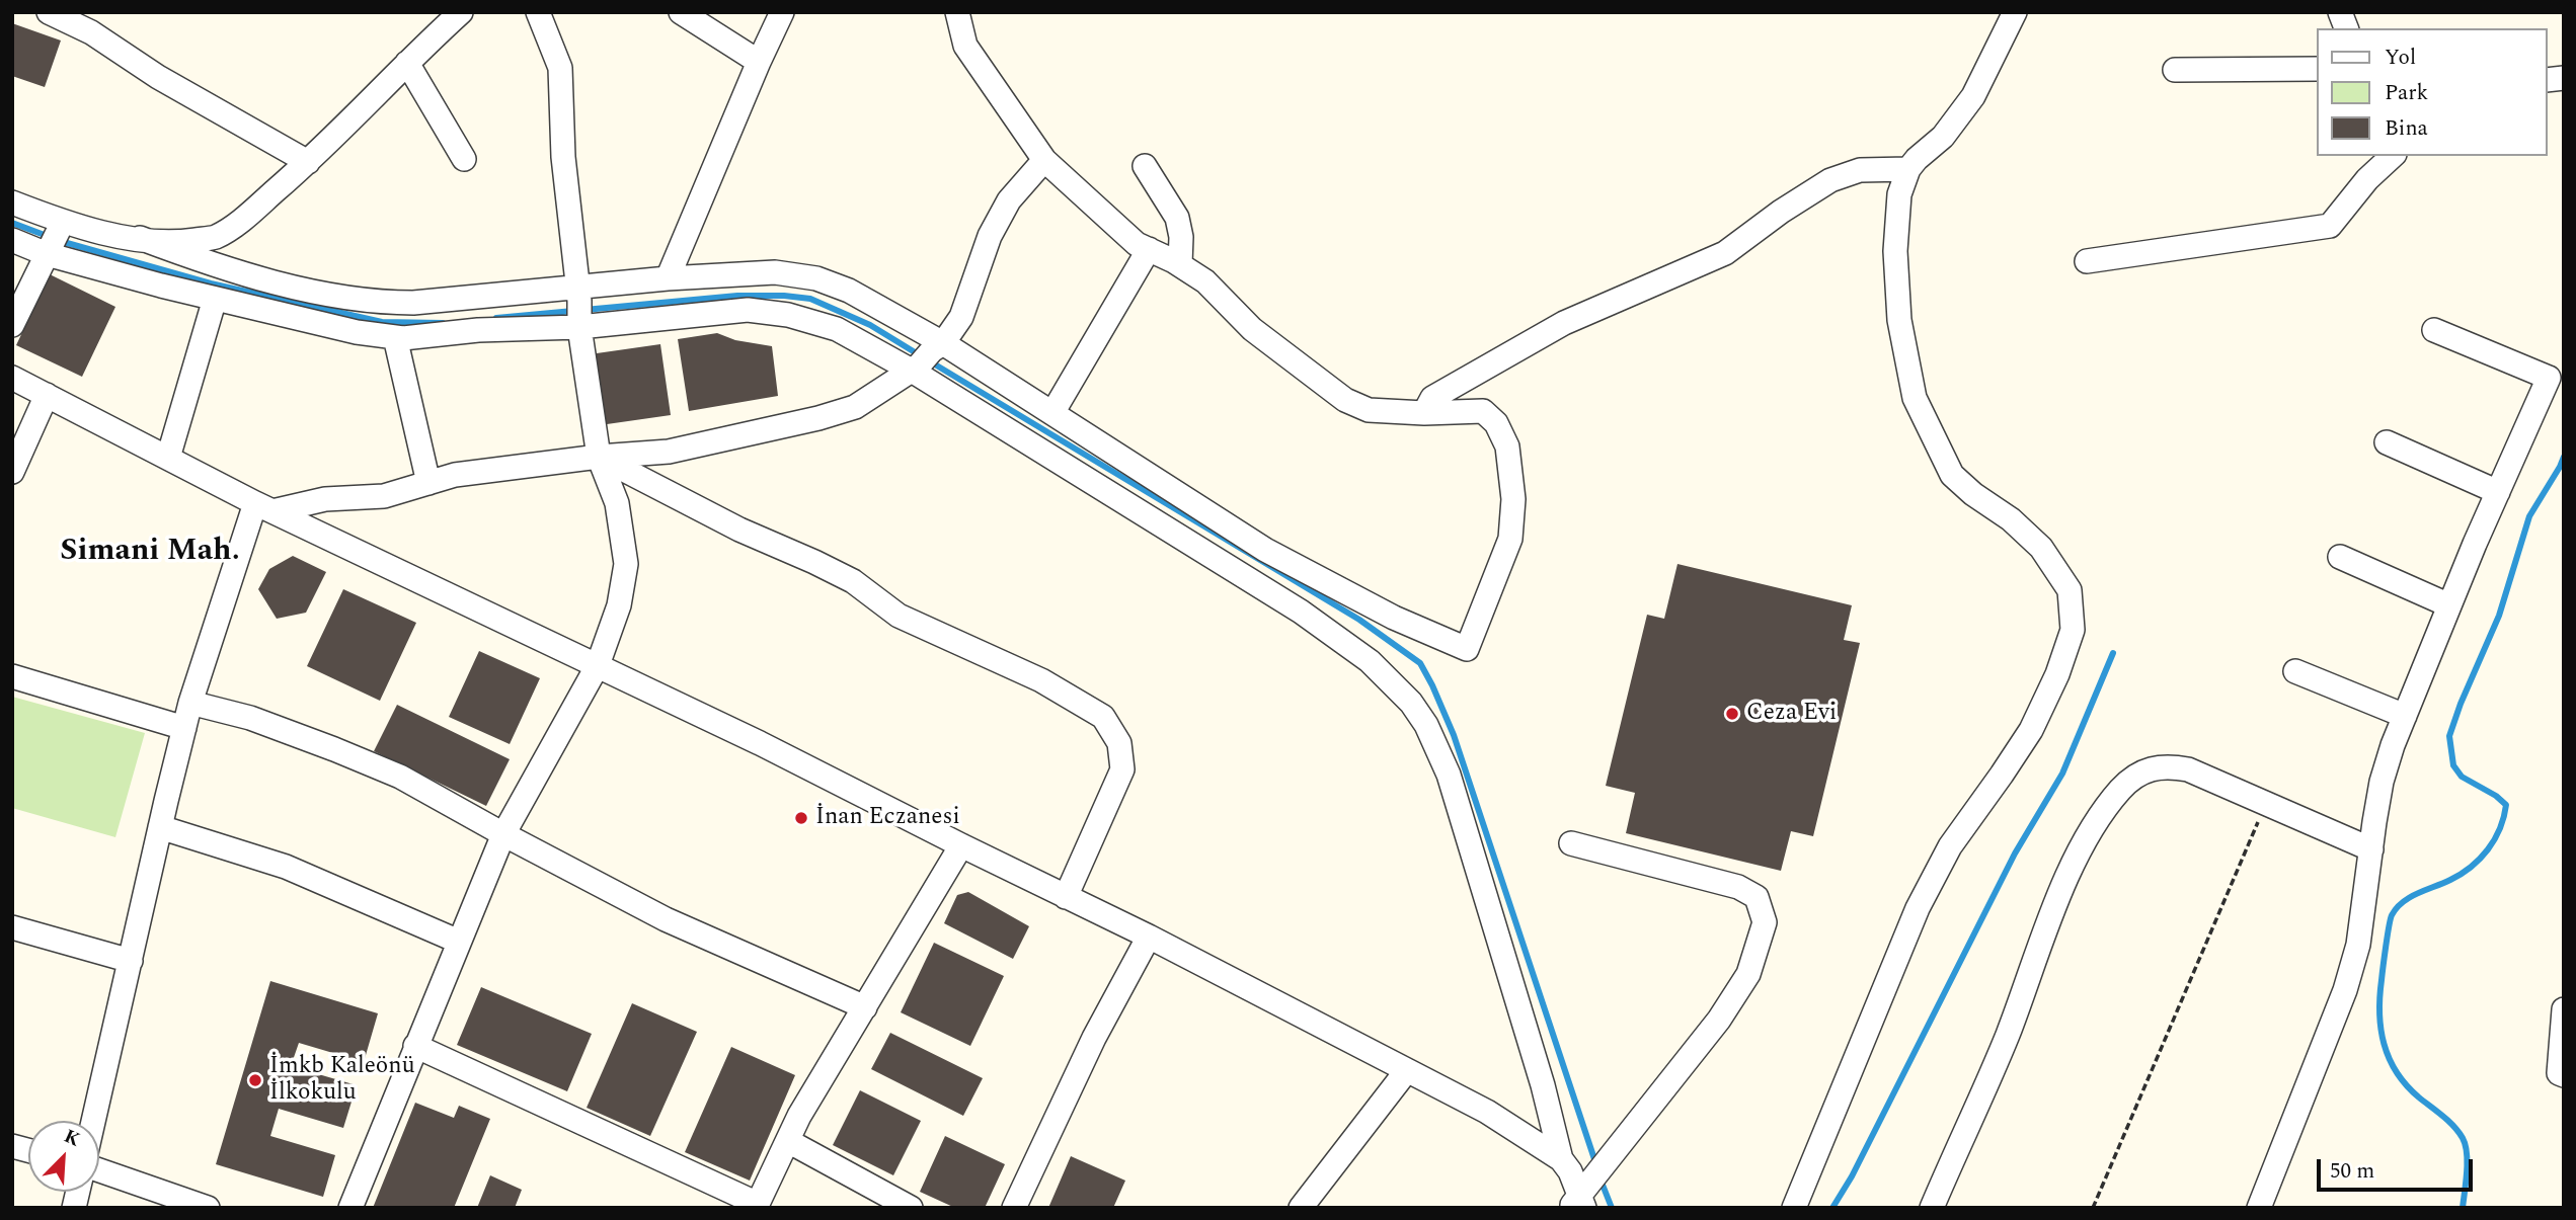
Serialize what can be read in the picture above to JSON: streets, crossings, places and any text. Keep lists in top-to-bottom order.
{
  "districts": ["Simani Mah."],
  "places": ["Ceza Evi", "İnan Eczanesi", "İmkb Kaleönü İlkokulu"],
  "legend": ["Yol", "Park", "Bina"],
  "scale_bar": "50 m",
  "north": "top right"
}
